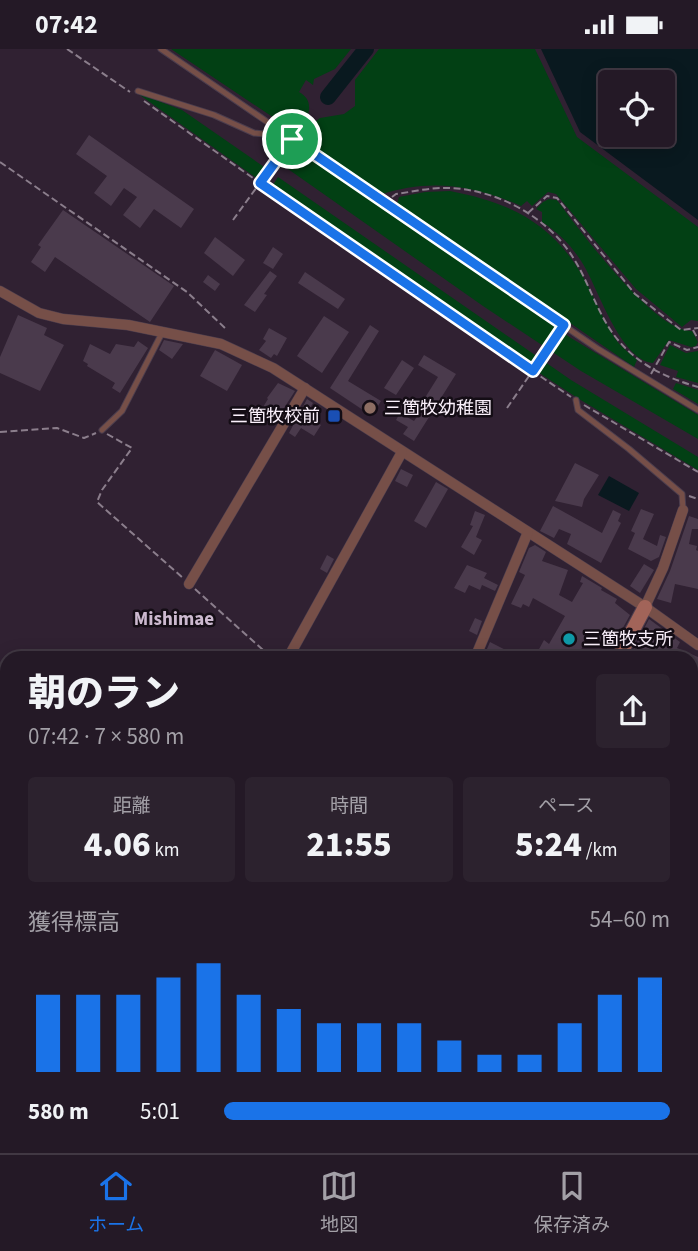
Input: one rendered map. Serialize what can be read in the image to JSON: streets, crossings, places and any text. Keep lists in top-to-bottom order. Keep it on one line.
{"districts":["Mishimae"],"places":{"other":["三箇牧幼稚園","三箇牧支所"],"transit":["三箇牧校前"]},"page":{"status":"07:42","heading":["朝のラン","07:42 · 7 × 580 m"],"stats":[["距離","4.06 km"],["時間","21:55"],["ペース","5:24 /km"]],"chart":["獲得標高","54–60 m"],"list":[{"name":"580 m","note":"5:01"}],"tabs":["ホーム","地図","保存済み"]}}
